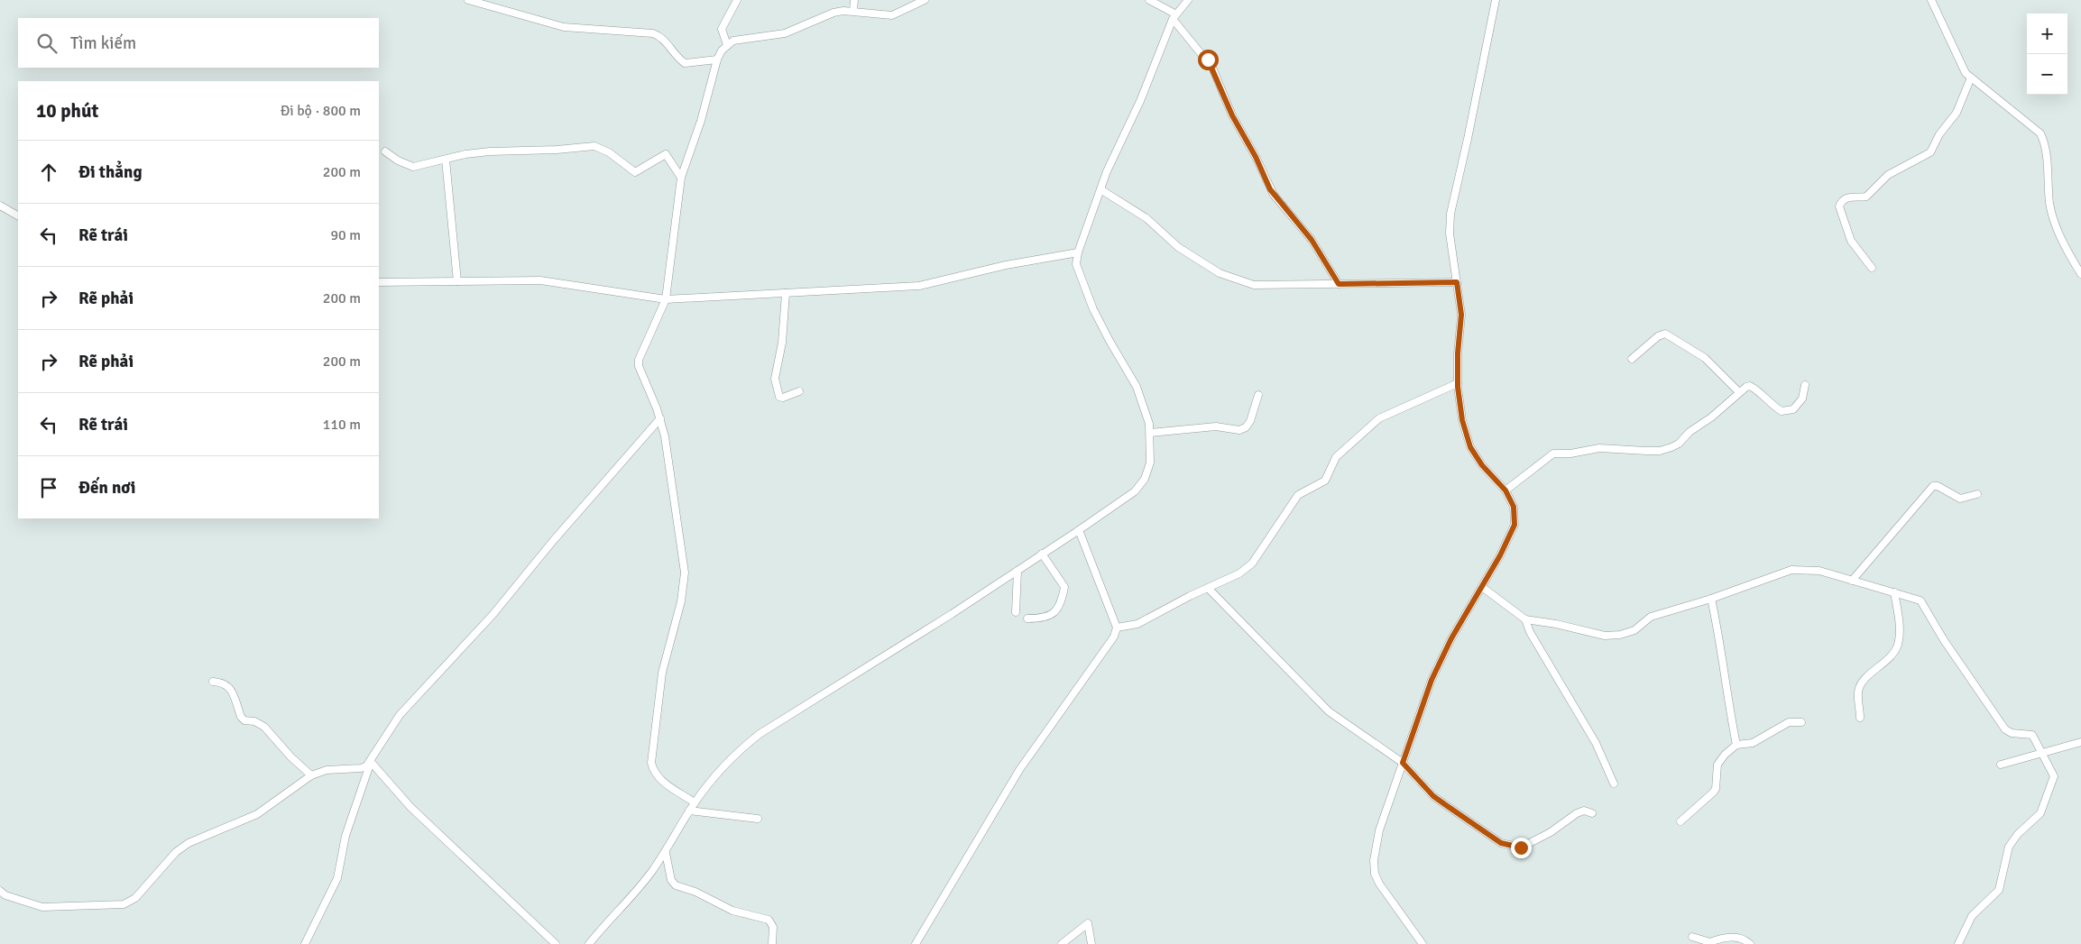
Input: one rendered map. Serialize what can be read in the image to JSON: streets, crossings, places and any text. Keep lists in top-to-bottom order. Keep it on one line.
{"page":{"map_buttons":["+","−"],"search":"Tìm kiếm","heading":["10 phút","Đi bộ · 800 m"],"list":[["Đi thẳng","200 m"],["Rẽ trái","90 m"],["Rẽ phải","200 m"],["Rẽ phải","200 m"],["Rẽ trái","110 m"],"Đến nơi"]}}
